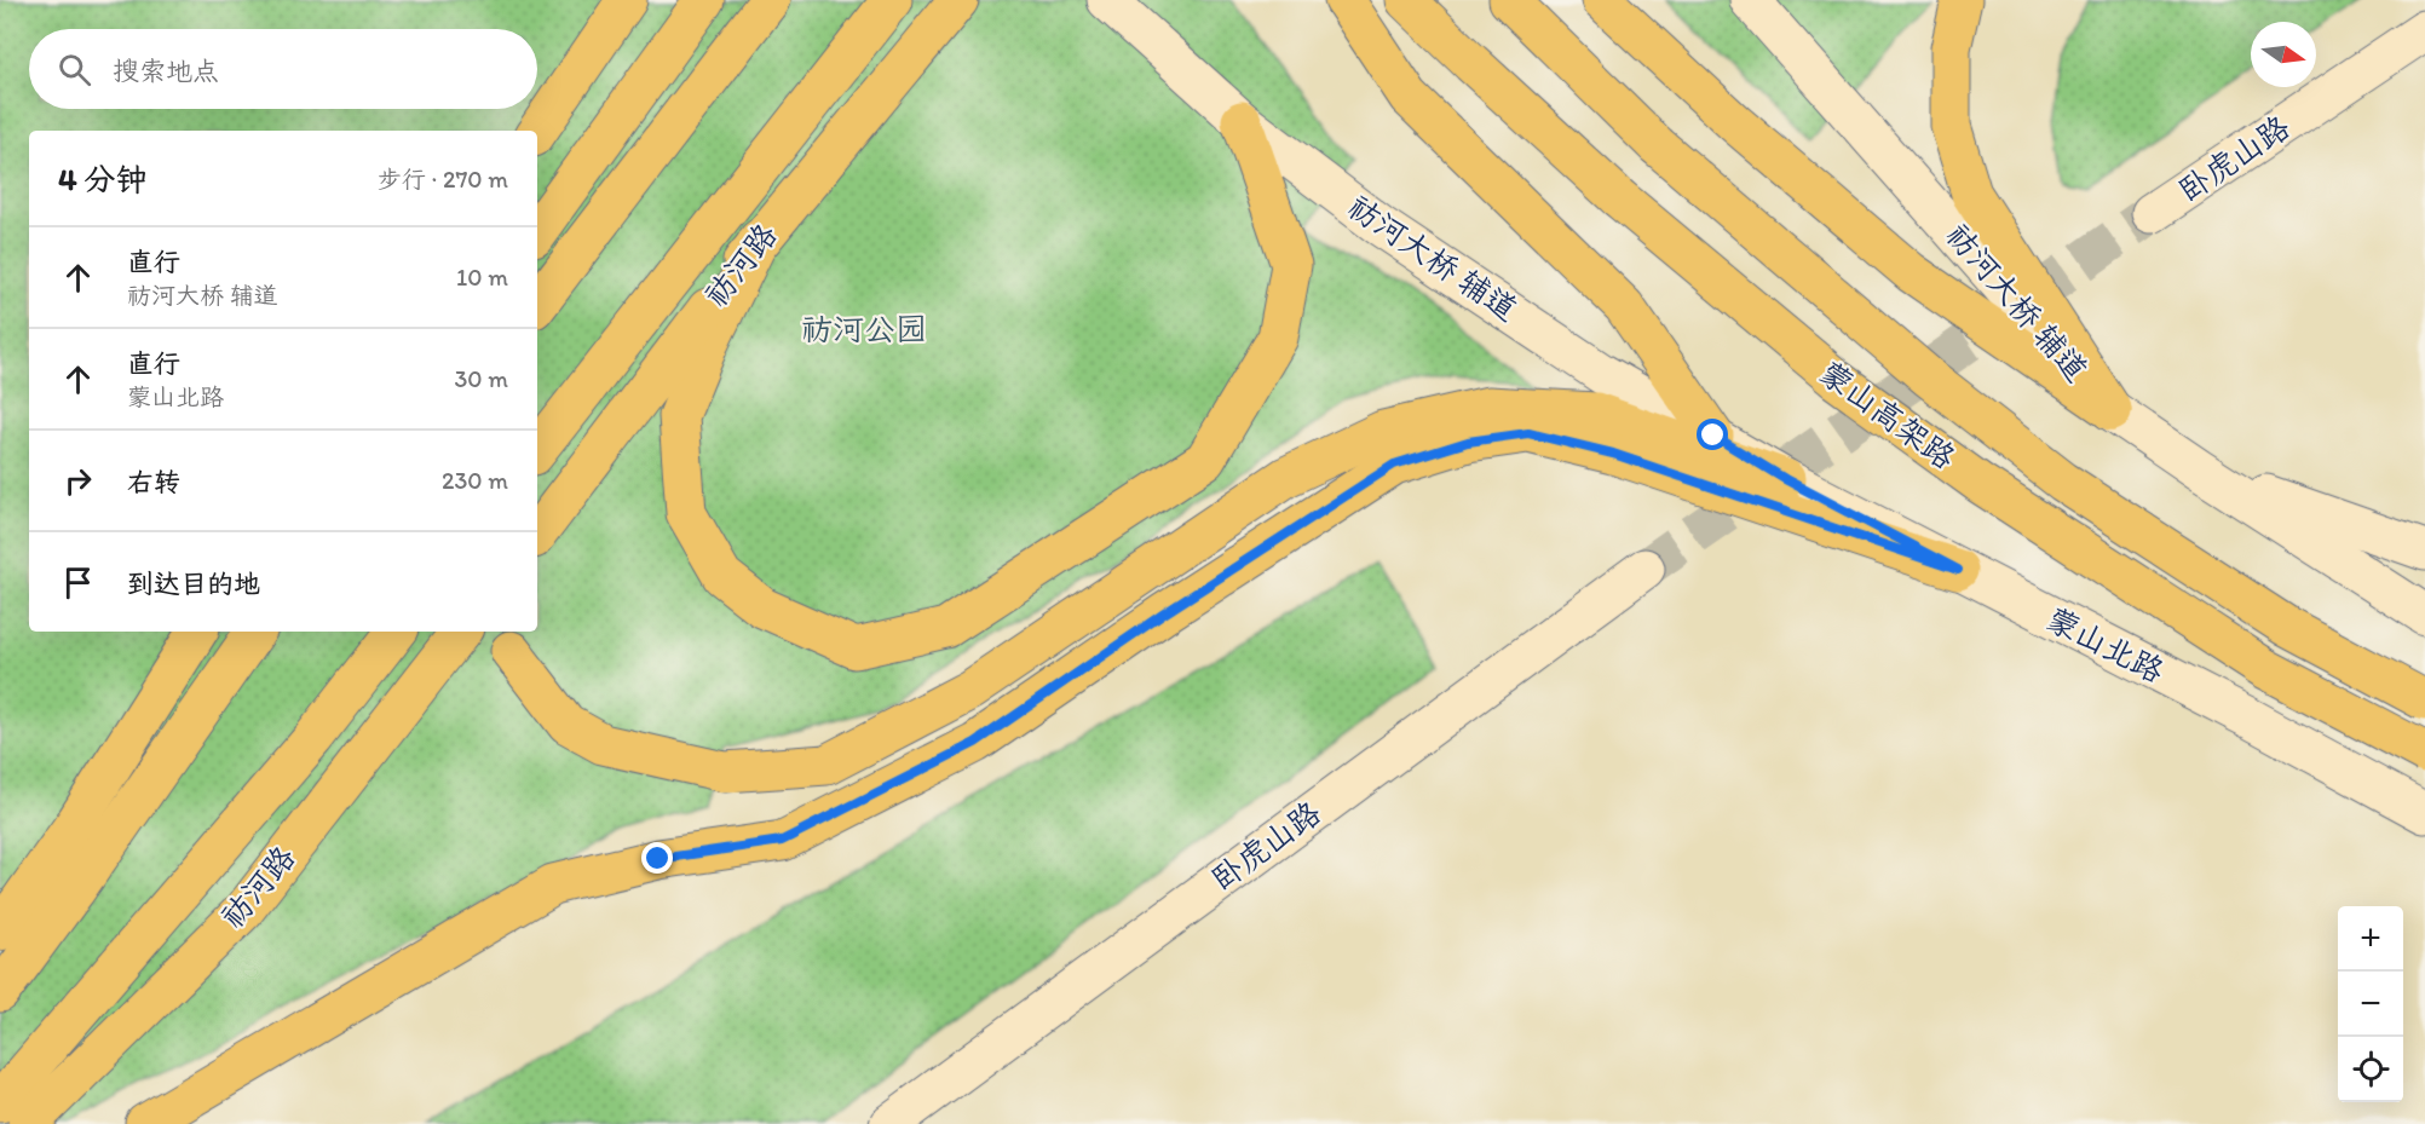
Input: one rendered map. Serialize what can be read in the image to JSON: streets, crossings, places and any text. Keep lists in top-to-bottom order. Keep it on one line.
{"streets":{"main road":["卧虎山路","祊河大桥 辅道","祊河路","蒙山高架路","蒙山北路"]},"crossings":[["祊河大桥 辅道","蒙山北路"]],"parks":["祊河公园"],"north":"right","page":{"search":"搜索地点","heading":["4 分钟","步行 · 270 m"],"list":[["直行","祊河大桥 辅道","10 m"],["直行","蒙山北路","30 m"],["右转","230 m"],"到达目的地"],"map_buttons":["+","−"]}}
